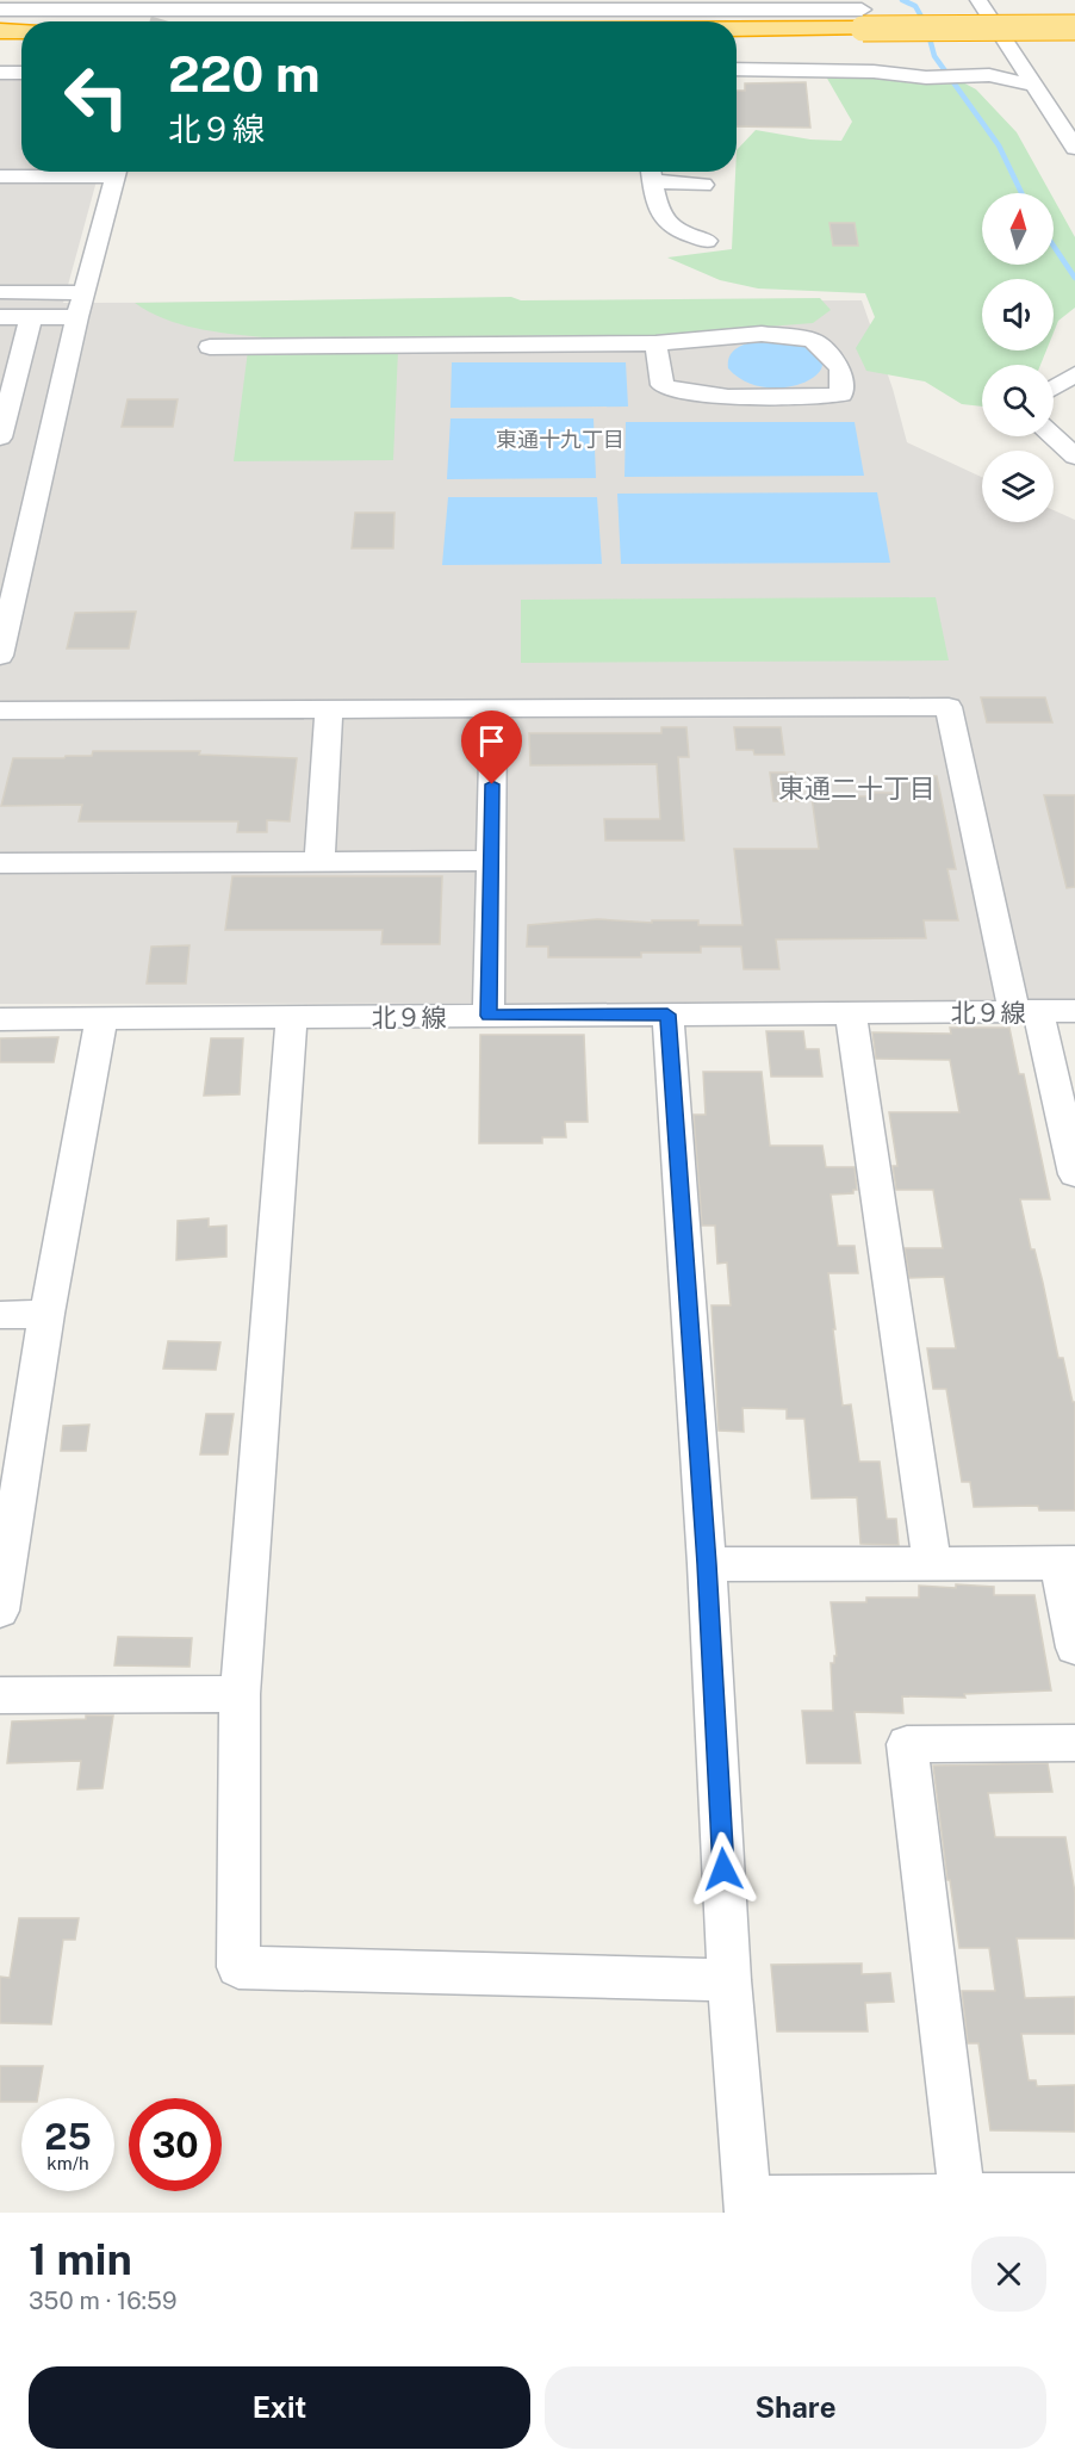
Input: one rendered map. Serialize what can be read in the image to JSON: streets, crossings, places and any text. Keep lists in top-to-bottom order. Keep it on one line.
{"streets":{"street":["北９線"]},"districts":["東通十九丁目","東通二十丁目"],"north":"top","page":{"turn":["220 m","北９線"],"speed":"25 km/h","limit":"30","heading":["1 min","350 m · 16:59"],"buttons":["Exit","Share"]}}
